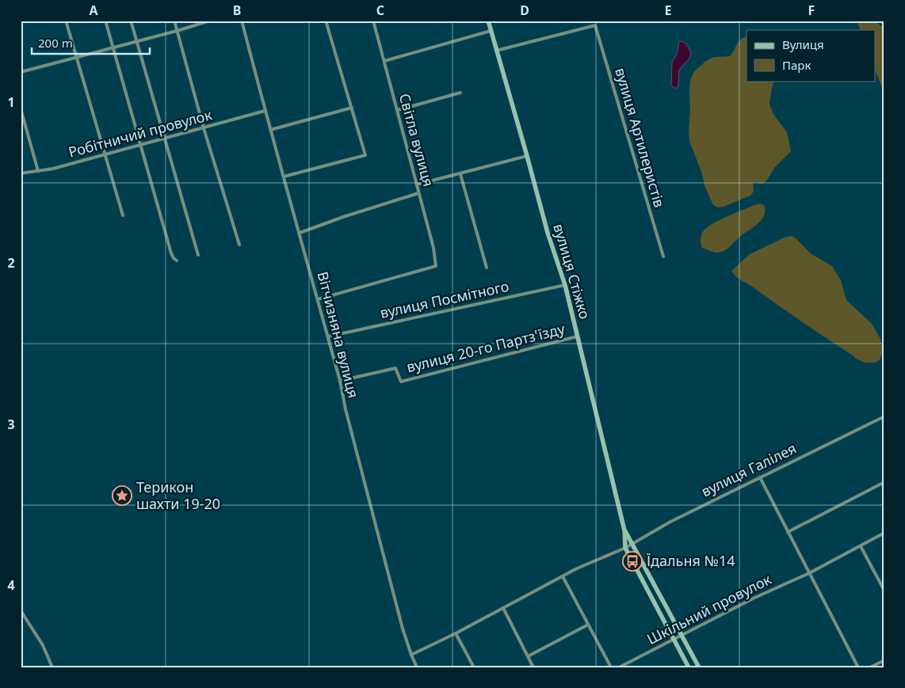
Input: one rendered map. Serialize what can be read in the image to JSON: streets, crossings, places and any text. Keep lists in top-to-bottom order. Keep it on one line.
{"streets":{"street":["Робітничий провулок","вулиця Артилеристів","Світла вулиця","вулиця Стіжко","вулиця Посмітного","Вітчизняна вулиця","вулиця 20-го Партз'їзду","вулиця Галілея","Шкільний провулок"]},"crossings":[["Робітничий провулок","Вітчизняна вулиця"],["вулиця Артилеристів","вулиця Стіжко"],["Світла вулиця","Вітчизняна вулиця"],["вулиця Стіжко","вулиця Посмітного"],["вулиця Стіжко","вулиця 20-го Партз'їзду"],["вулиця Стіжко","вулиця Галілея"],["вулиця Стіжко","Шкільний провулок"],["вулиця Посмітного","Вітчизняна вулиця"],["Вітчизняна вулиця","вулиця 20-го Партз'їзду"],["Вітчизняна вулиця","вулиця Галілея"]],"places":{"place":["Терикон шахти 19-20"],"bus stop":["Їдальня №14"]},"legend":["Вулиця","Парк"],"scale_bar":"200 m","grid":{"columns":["A","B","C","D","E","F"],"rows":["1","2","3","4"]}}
